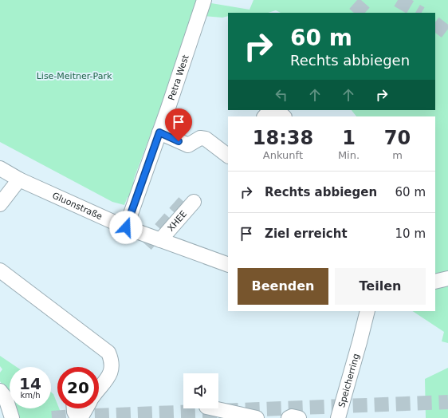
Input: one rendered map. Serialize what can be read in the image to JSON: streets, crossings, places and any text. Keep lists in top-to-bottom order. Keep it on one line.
{"streets":{"lane":["Petra West","Gluonstraße","XHEE","Speicherring"]},"crossings":[["Petra West","Gluonstraße"],["Gluonstraße","XHEE"]],"parks":["Lise-Meitner-Park"],"page":{"turn":["60 m","Rechts abbiegen"],"eta":["18:38","Ankunft","1","Min.","70","m"],"list":[{"name":"Rechts abbiegen","value":"60 m"},{"name":"Ziel erreicht","value":"10 m"}],"buttons":["Beenden","Teilen"],"speed":"14 km/h","limit":"20"}}
